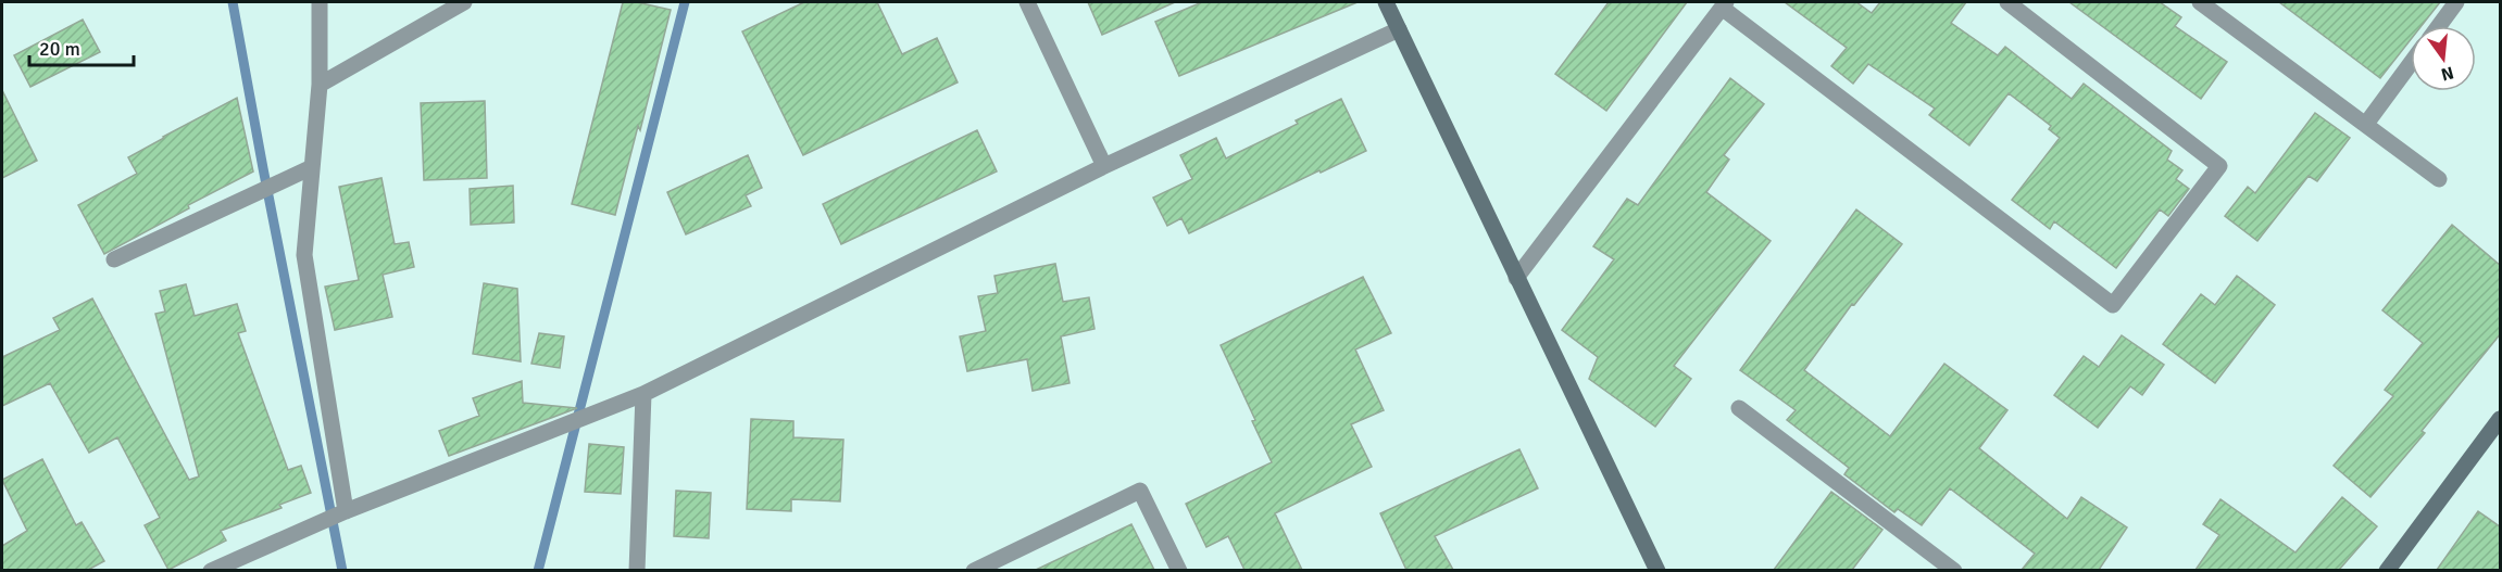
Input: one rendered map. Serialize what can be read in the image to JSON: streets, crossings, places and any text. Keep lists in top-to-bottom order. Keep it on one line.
{"scale_bar":"20 m","north":"bottom"}
